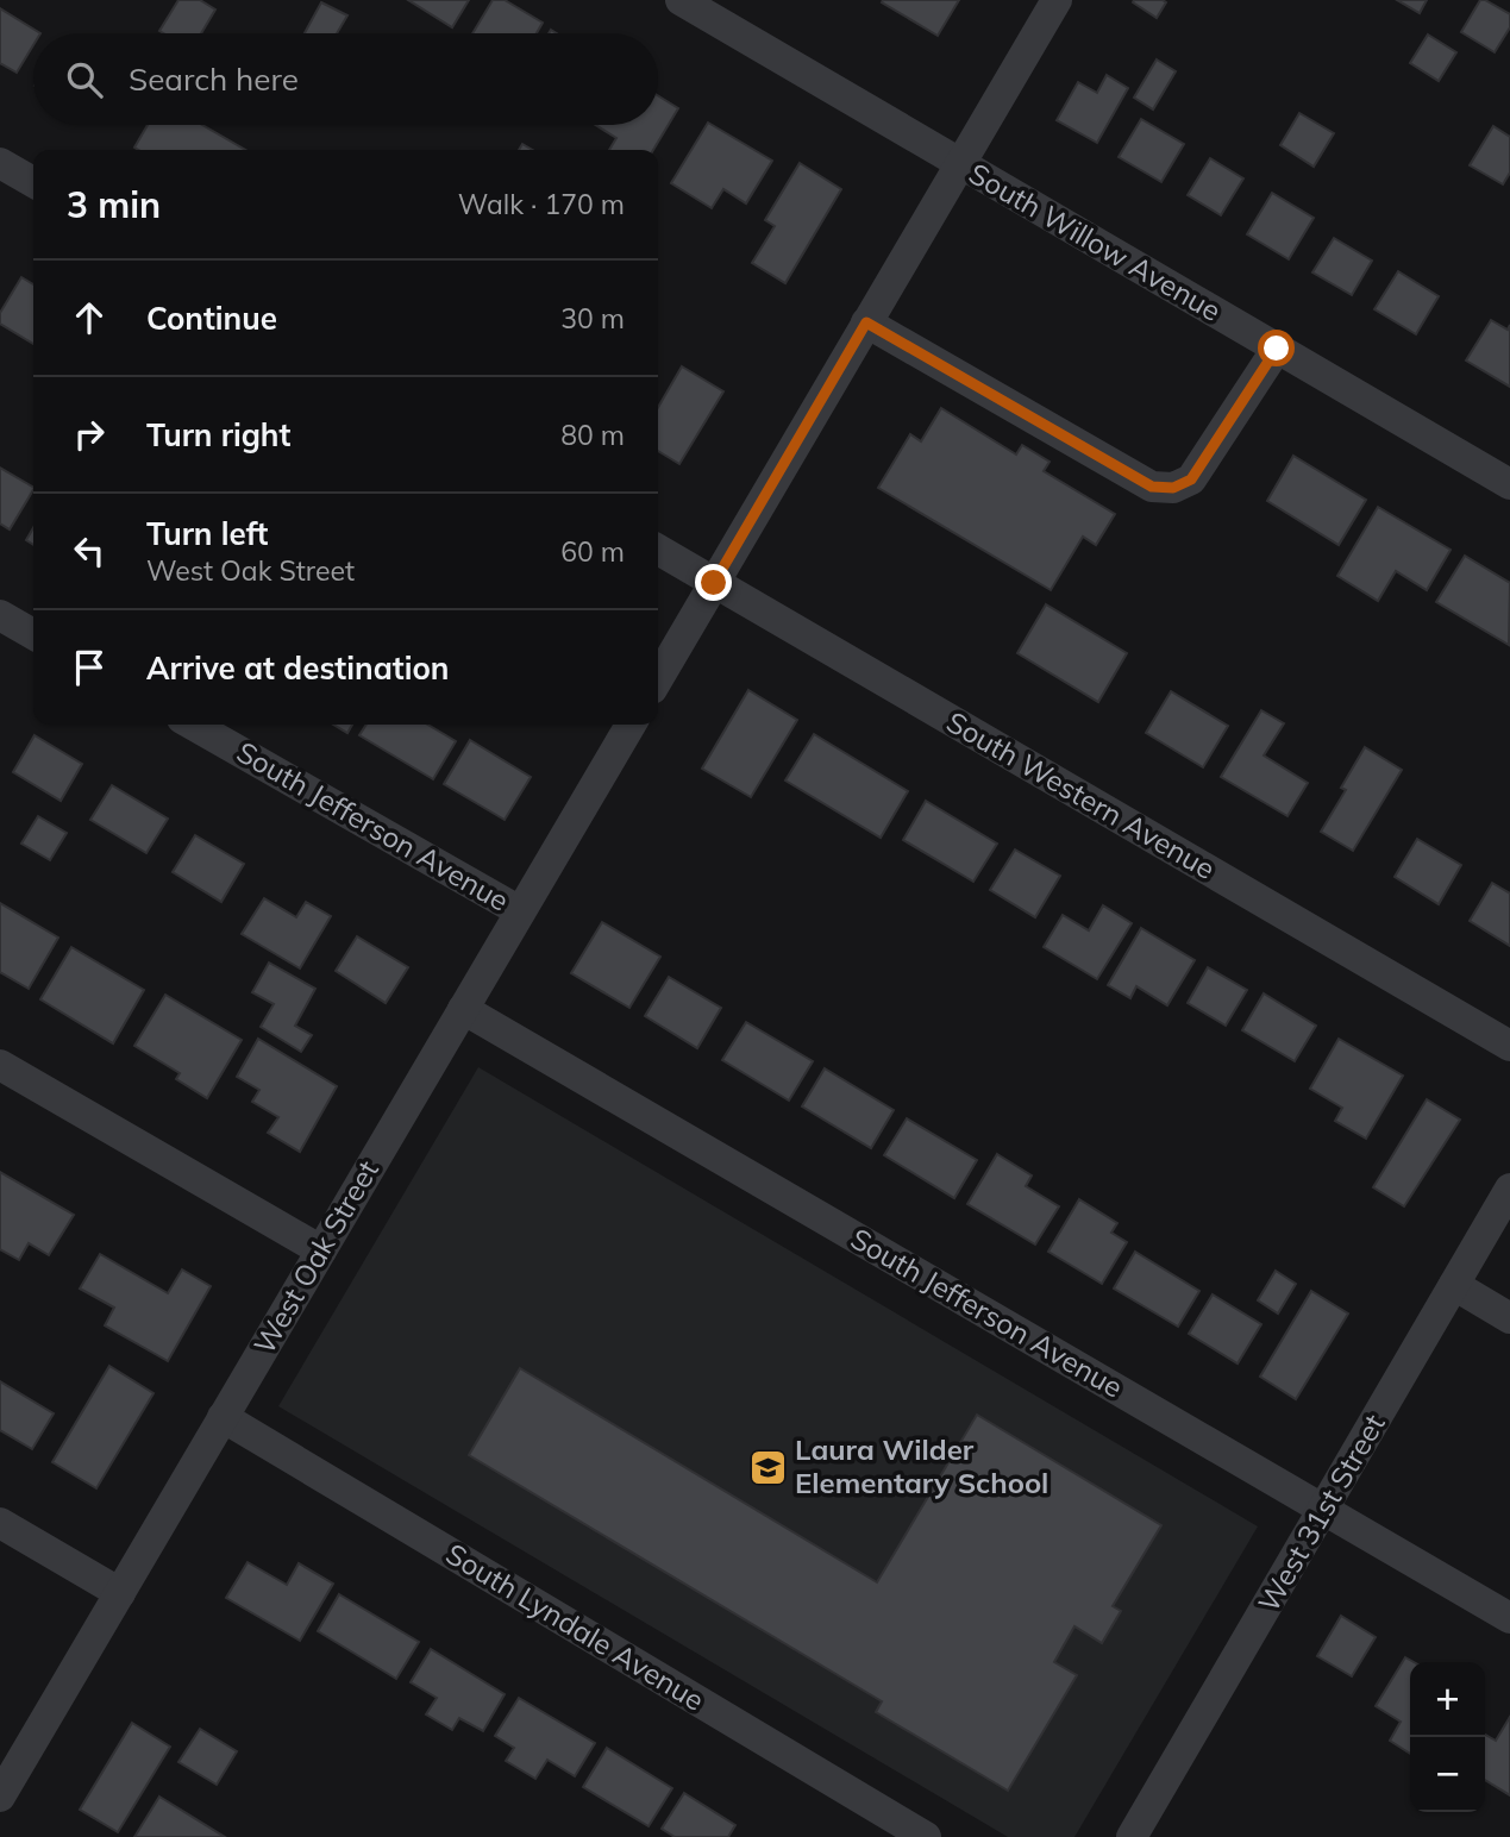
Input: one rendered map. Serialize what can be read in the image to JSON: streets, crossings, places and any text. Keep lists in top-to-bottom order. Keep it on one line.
{"streets":{"street":["South Willow Avenue","South Western Avenue","South Jefferson Avenue","West Oak Street","West 31st Street","South Lyndale Avenue"]},"crossings":[["South Jefferson Avenue","West Oak Street"],["South Jefferson Avenue","West 31st Street"],["West Oak Street","South Lyndale Avenue"]],"places":{"school or university":["Laura Wilder Elementary School"]},"page":{"search":"Search here","heading":["3 min","Walk · 170 m"],"list":[["Continue","30 m"],["Turn right","80 m"],["Turn left","West Oak Street","60 m"],"Arrive at destination"],"map_buttons":["+","−"]}}
